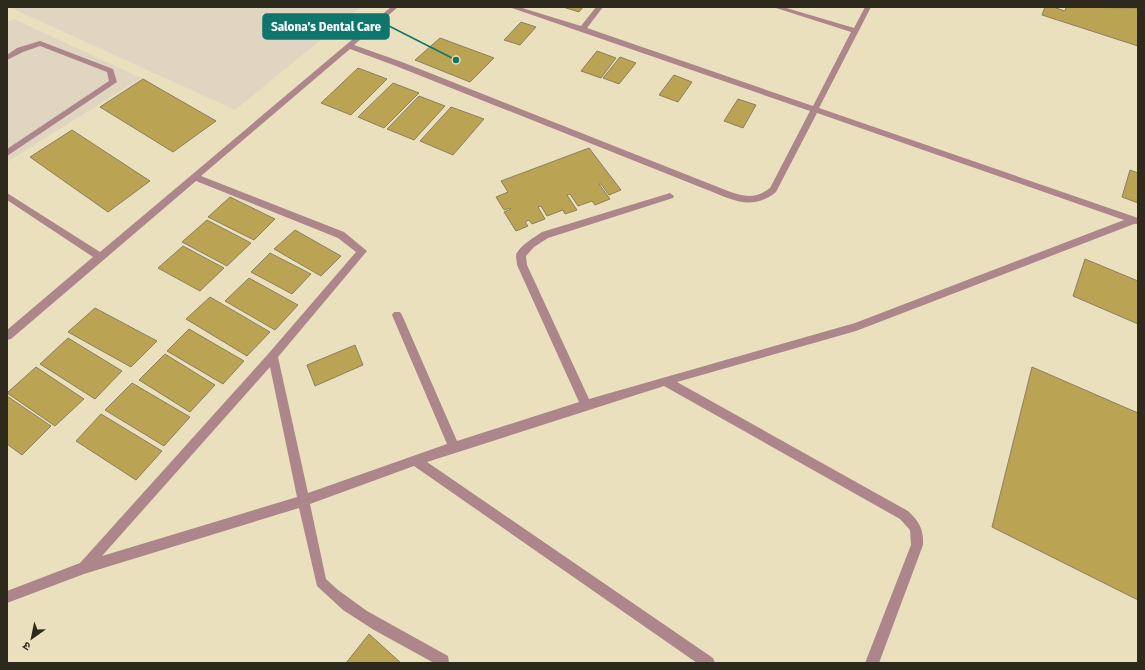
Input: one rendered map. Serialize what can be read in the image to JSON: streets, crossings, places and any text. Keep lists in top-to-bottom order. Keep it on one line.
{"places":["Salona's Dental Care"],"north":"bottom left"}
